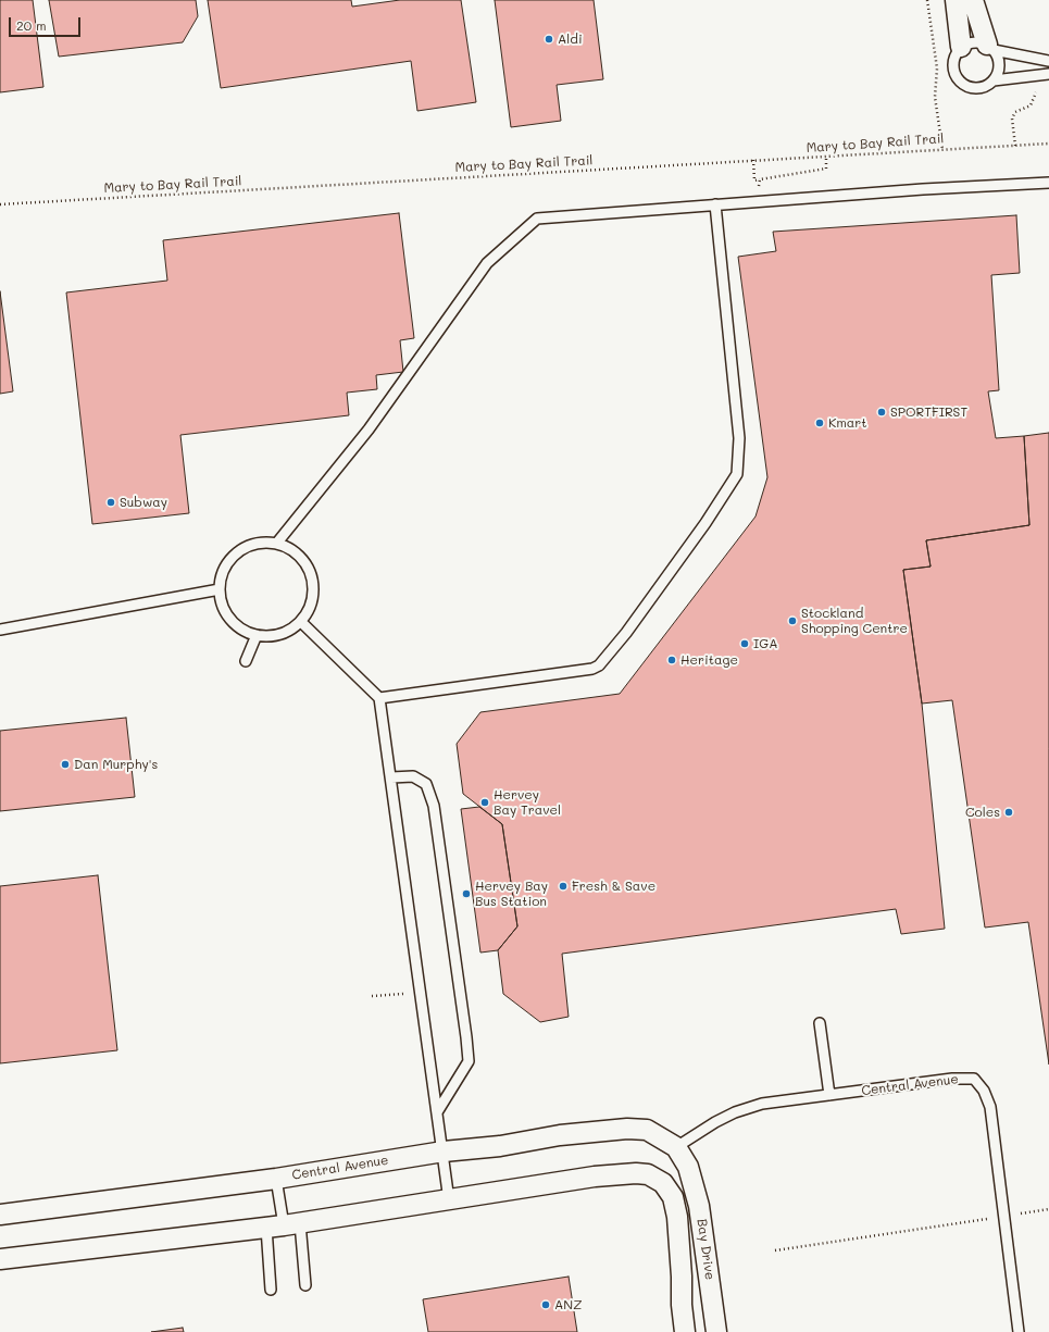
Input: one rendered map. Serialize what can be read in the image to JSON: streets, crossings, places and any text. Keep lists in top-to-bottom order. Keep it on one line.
{"streets":{"street":["Central Avenue","Bay Drive"],"path":["Mary to Bay Rail Trail"]},"crossings":[["Central Avenue","Bay Drive"]],"places":["Aldi","SPORTFIRST","Kmart","Subway","Stockland Shopping Centre","IGA","Heritage","Dan Murphy's","Hervey Bay Travel","Coles","Fresh & Save","Hervey Bay Bus Station","ANZ"],"scale_bar":"20 m"}
